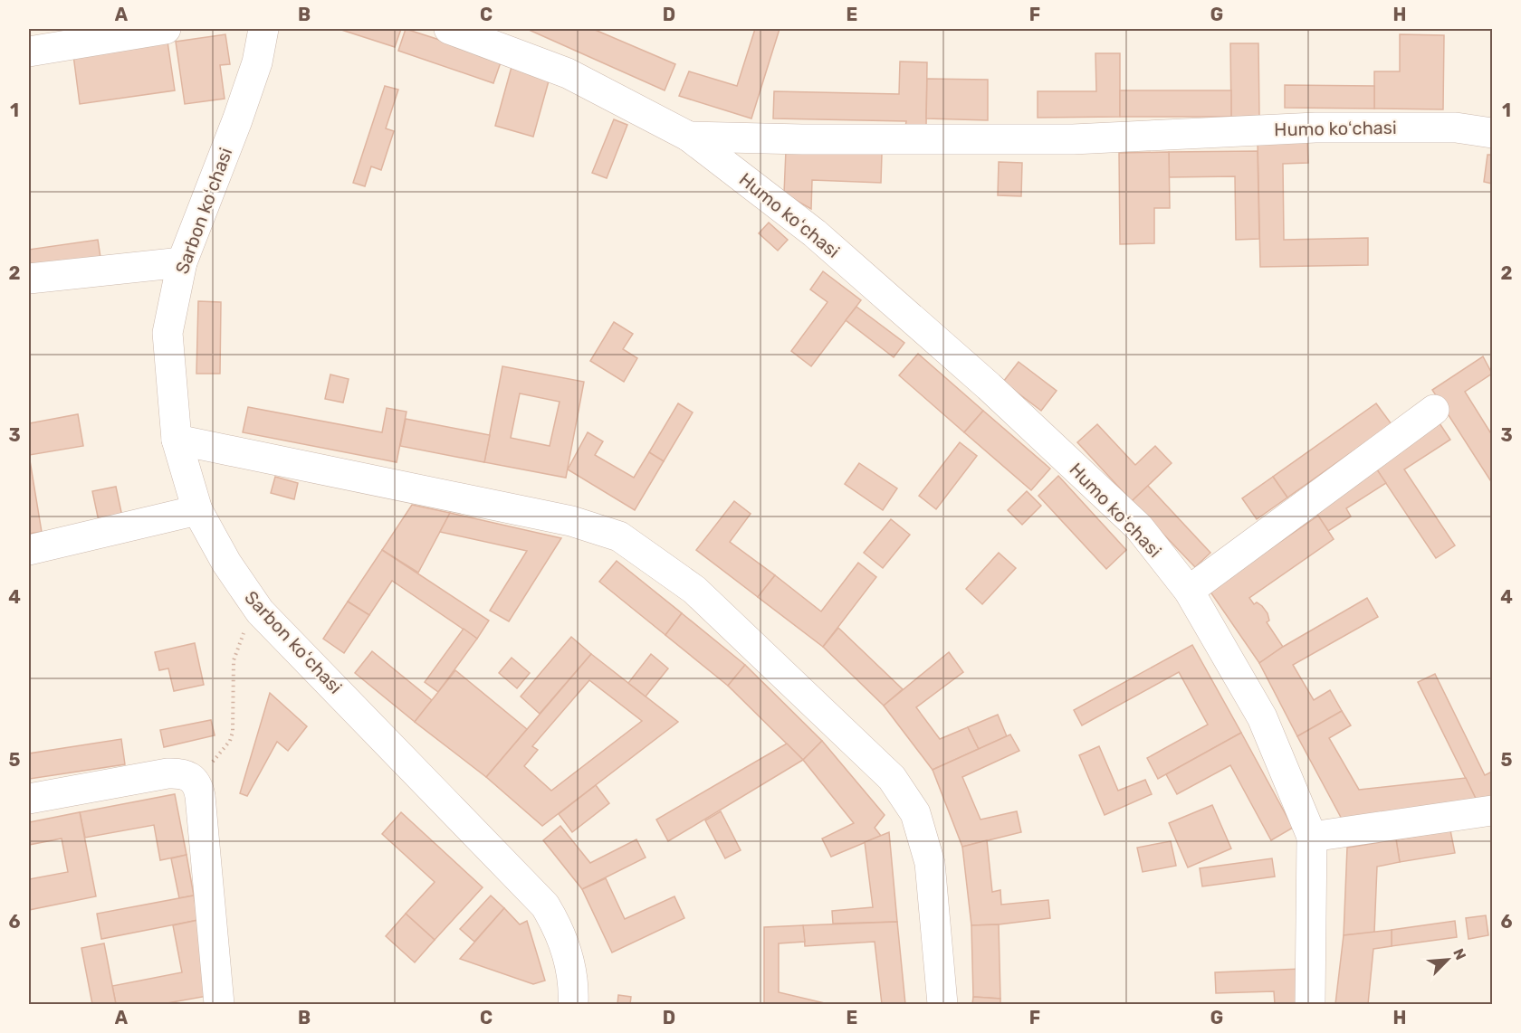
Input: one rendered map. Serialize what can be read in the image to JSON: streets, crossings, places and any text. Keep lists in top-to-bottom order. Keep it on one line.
{"streets":{"street":["Humo koʻchasi","Sarbon koʻchasi"]},"north":"top right","grid":{"columns":["A","B","C","D","E","F","G","H"],"rows":["1","2","3","4","5","6"]}}
